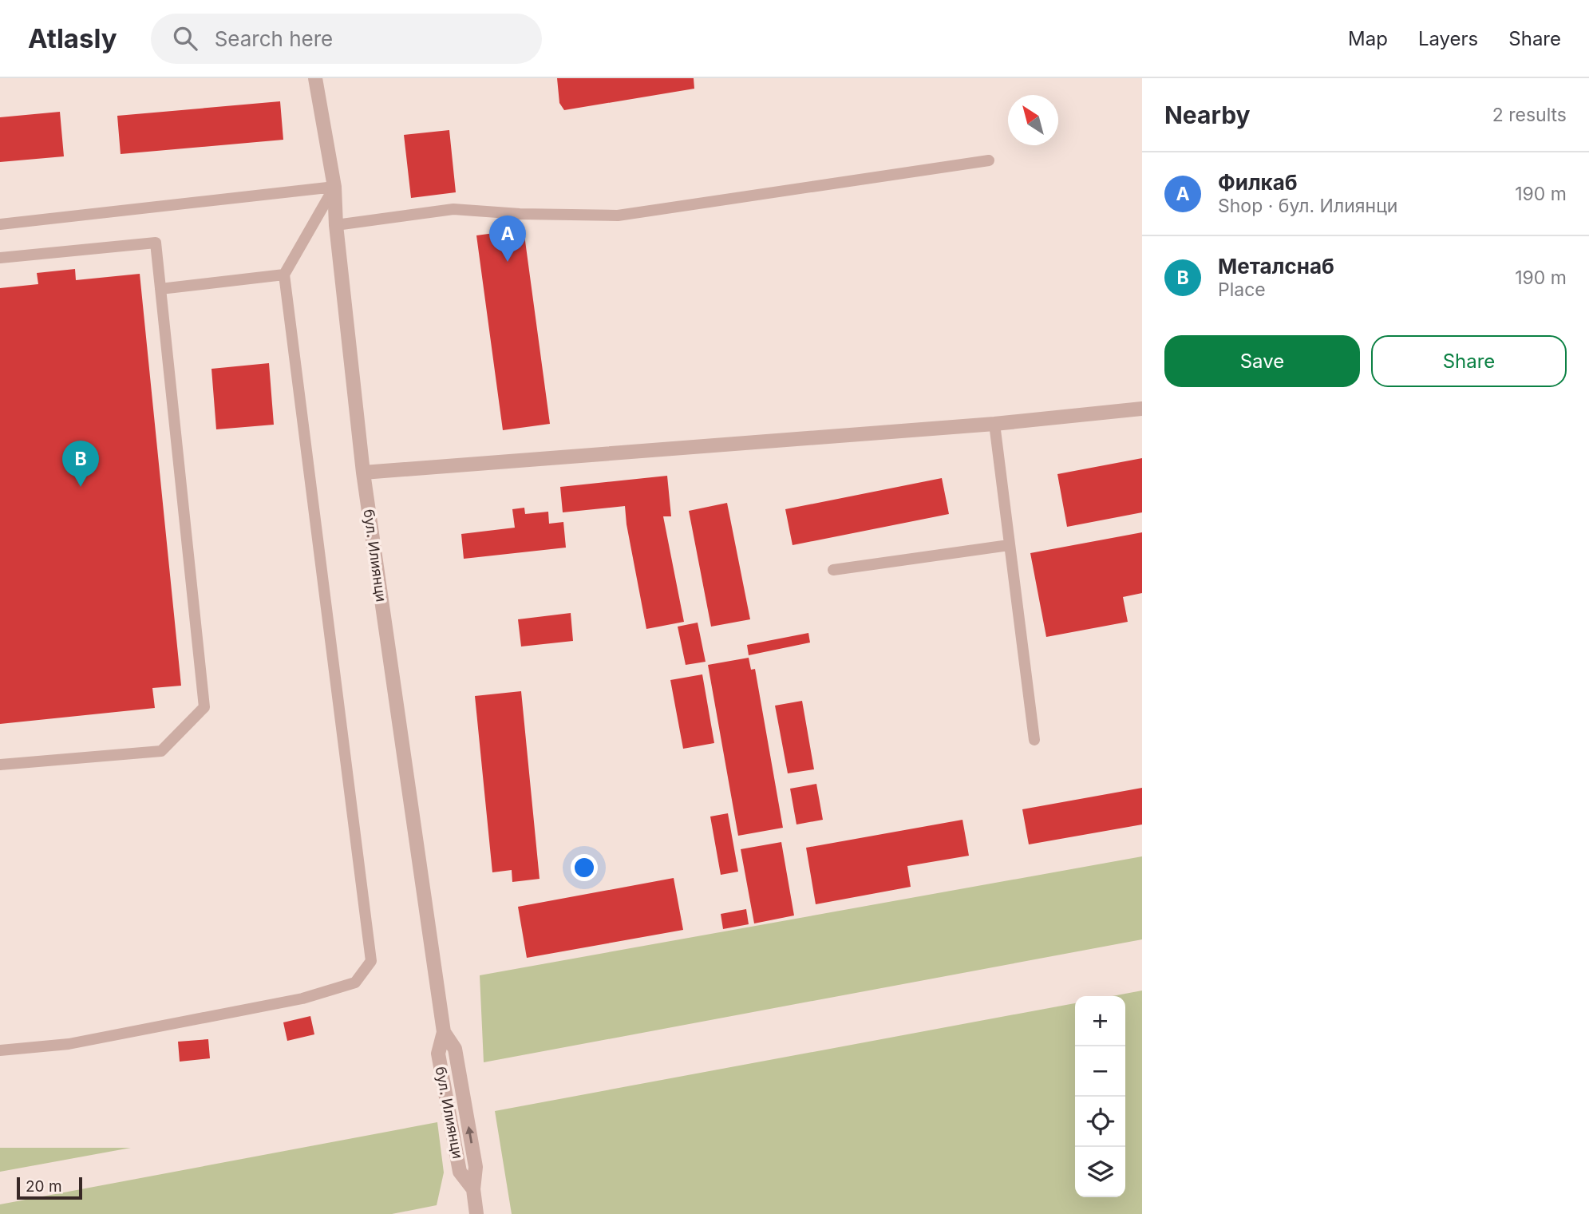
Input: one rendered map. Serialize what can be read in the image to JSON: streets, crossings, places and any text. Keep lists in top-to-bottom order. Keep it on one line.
{"streets":{"street":["бул. Илиянци"]},"scale_bar":"20 m","north":"top left","page":{"header":"Atlasly","search":"Search here","nav":["Map","Layers","Share"],"heading":["Nearby","2 results"],"list":[{"mark":"A","name":"Филкаб","note":"Shop · бул. Илиянци","value":"190 m"},{"mark":"B","name":"Металснаб","note":"Place","value":"190 m"}],"pins":["A","B"],"buttons":["Save","Share"],"map_buttons":["+","−"],"scale":"20 m"}}
